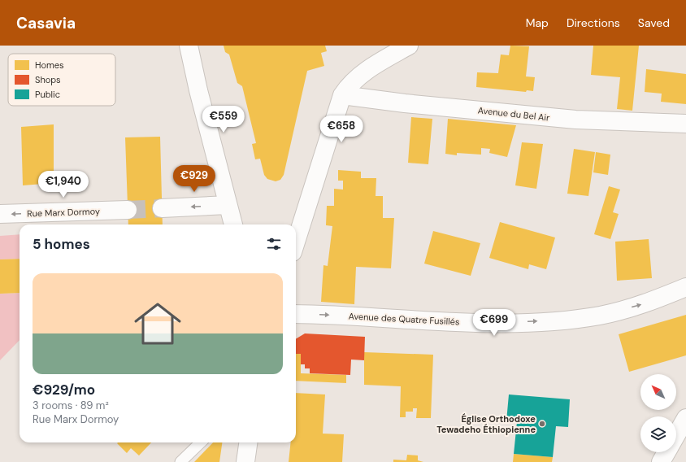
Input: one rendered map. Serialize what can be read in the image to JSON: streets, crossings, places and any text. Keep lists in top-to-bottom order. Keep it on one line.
{"streets":{"street":["Avenue du Bel Air","Rue Marx Dormoy","Avenue des Quatre Fusillés"]},"one_way":["Rue Marx Dormoy","Avenue des Quatre Fusillés"],"places":["Église Orthodoxe Tewadeho Éthiopienne"],"legend":["Homes","Shops","Public"],"north":"top left","page":{"header":"Casavia","nav":["Map","Directions","Saved"],"price":["€559","€658","€929","€1,940","€699"],"heading":"5 homes","list":[{"name":"€929/mo","note":"3 rooms · 89 m² · Rue Marx Dormoy"}]}}
